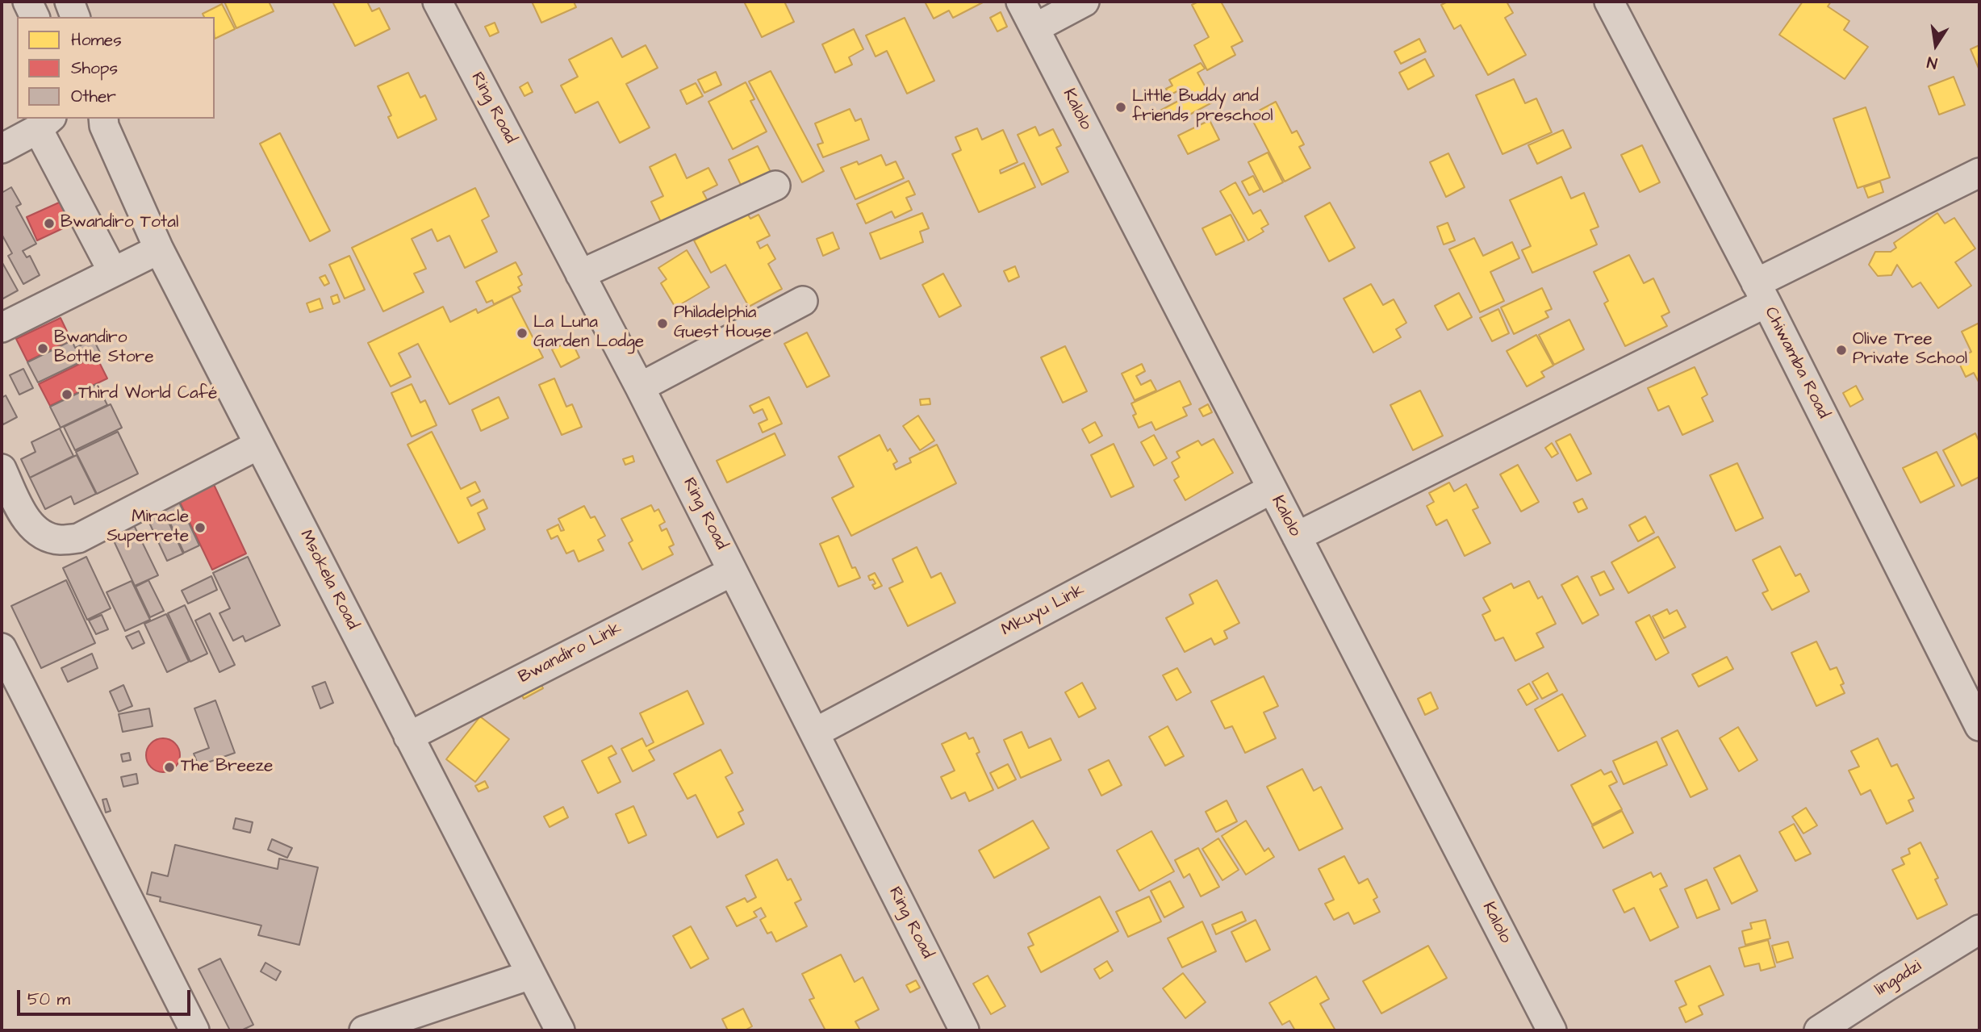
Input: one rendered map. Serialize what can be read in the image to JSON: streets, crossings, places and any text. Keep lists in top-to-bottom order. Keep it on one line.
{"streets":{"street":["Ring Road","Kalolo","Chiwamba Road","Msokela Road","Mkuyu Link","Bwandiro Link","lingadzi"]},"crossings":[["Ring Road","Mkuyu Link"],["Ring Road","Bwandiro Link"],["Kalolo","Mkuyu Link"],["Msokela Road","Bwandiro Link"]],"places":["Little Buddy and friends preschool","Bwandiro Total","Philadelphia Guest House","La Luna Garden Lodge","Bwandiro Bottle Store","Olive Tree Private School","Third World Café","Miracle Superrete","The Breeze"],"legend":["Homes","Shops","Other"],"scale_bar":"50 m","north":"bottom"}
